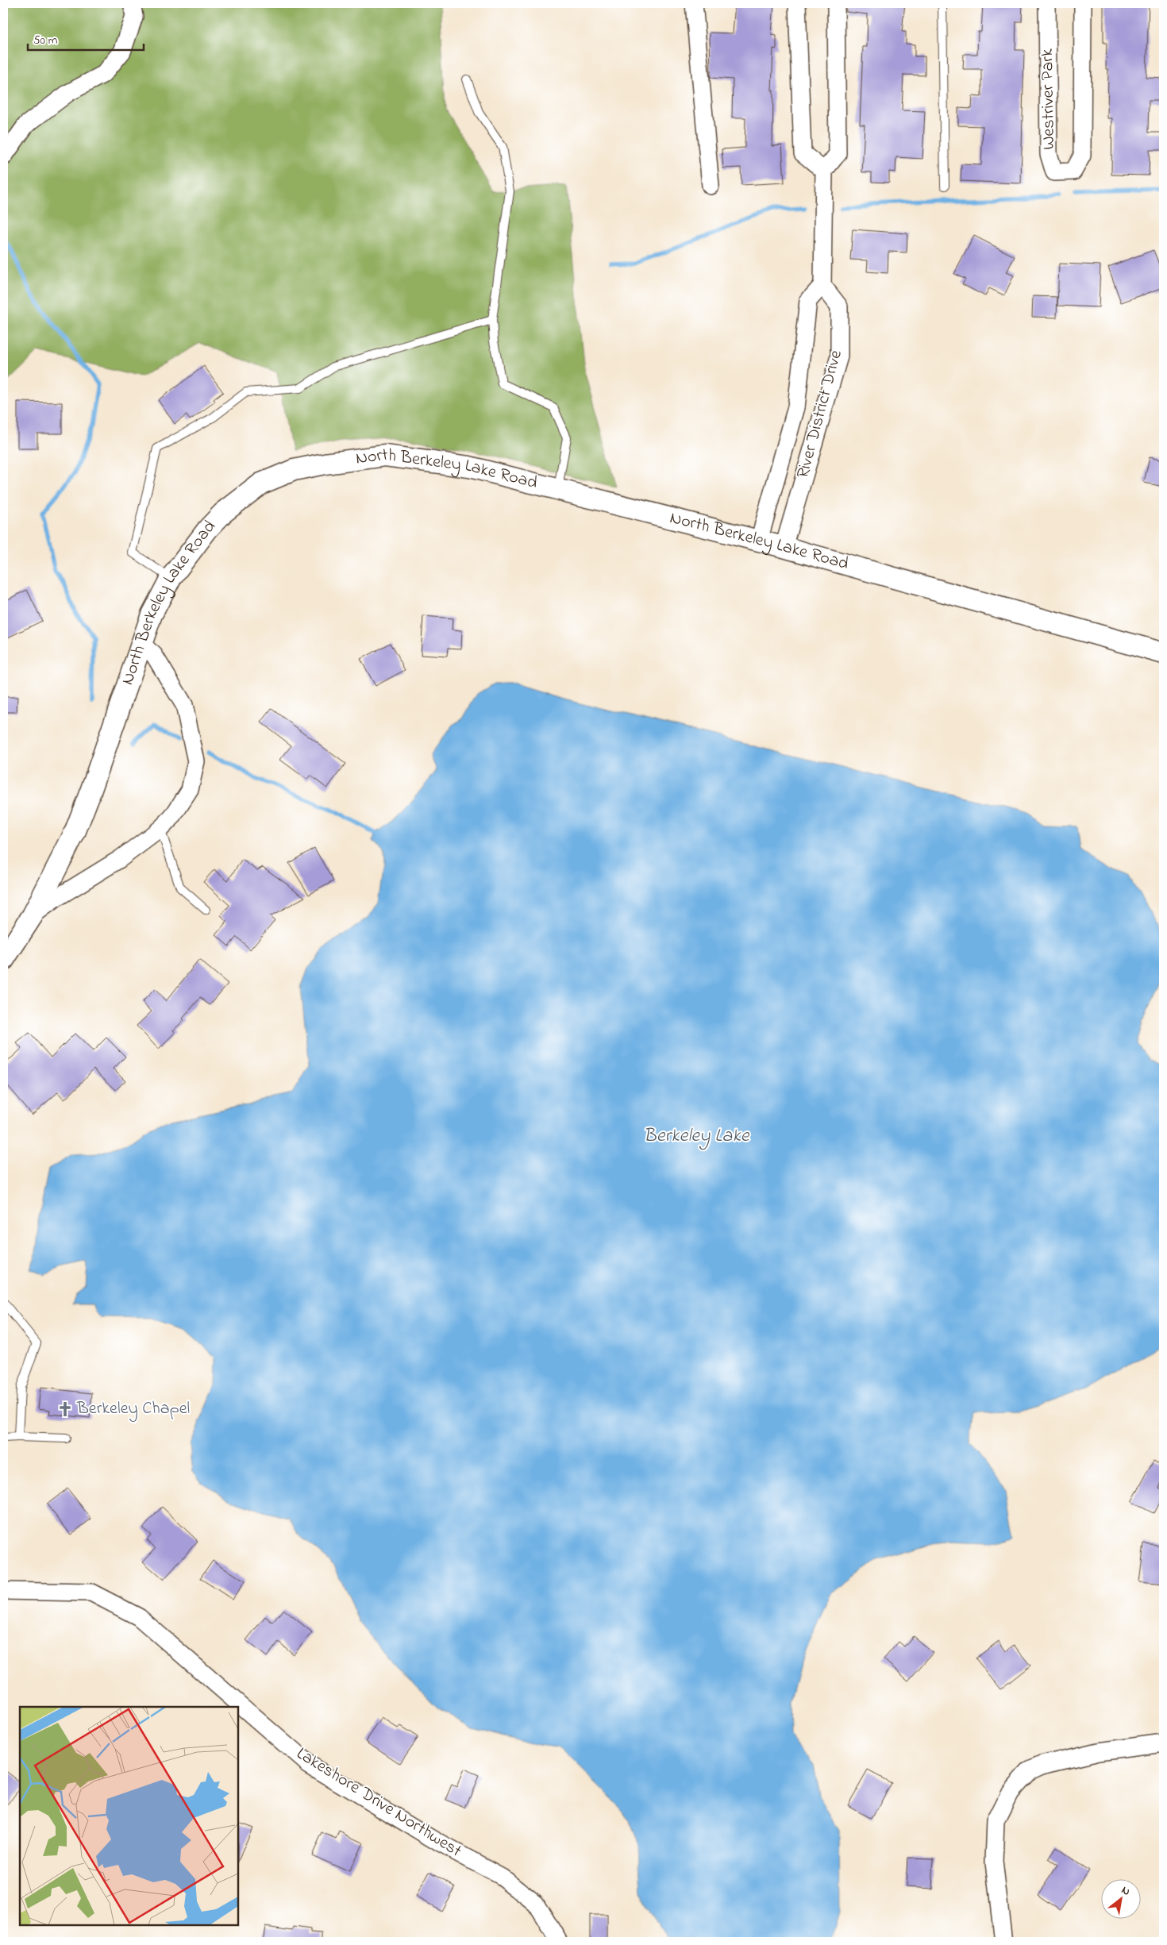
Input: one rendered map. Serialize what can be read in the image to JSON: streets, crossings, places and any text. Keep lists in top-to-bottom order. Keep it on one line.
{"streets":{"street":["Westriver Park","River District Drive","North Berkeley Lake Road","Lakeshore Drive Northwest"]},"crossings":[["River District Drive","North Berkeley Lake Road"]],"water":["Berkeley Lake"],"places":{"church":["Berkeley Chapel"]},"scale_bar":"50 m","north":"top right"}
